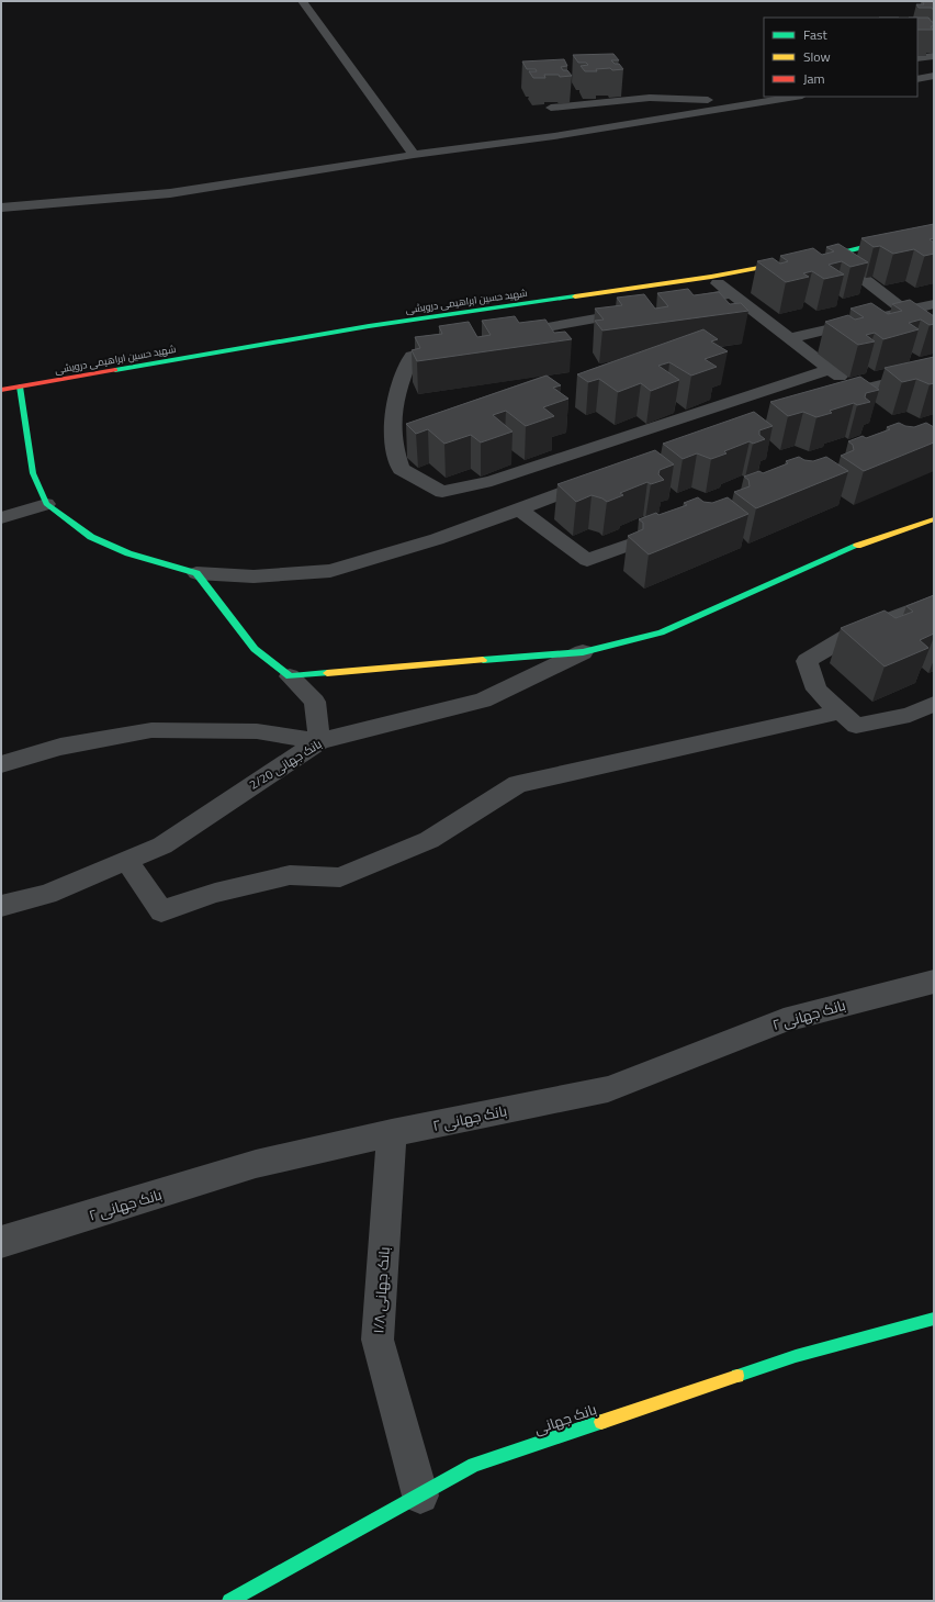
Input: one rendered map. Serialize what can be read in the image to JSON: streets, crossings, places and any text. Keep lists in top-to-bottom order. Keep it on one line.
{"streets":{"street":["شهید حسین ابراهیمی درویشی","بانک جهانی 2/20","بانک جهانی ۲","بانک جهانی ۱/۸","بانک جهانی"]},"crossings":[["بانک جهانی ۲","بانک جهانی ۱/۸"],["بانک جهانی ۱/۸","بانک جهانی"]],"legend":["Fast","Slow","Jam"]}
